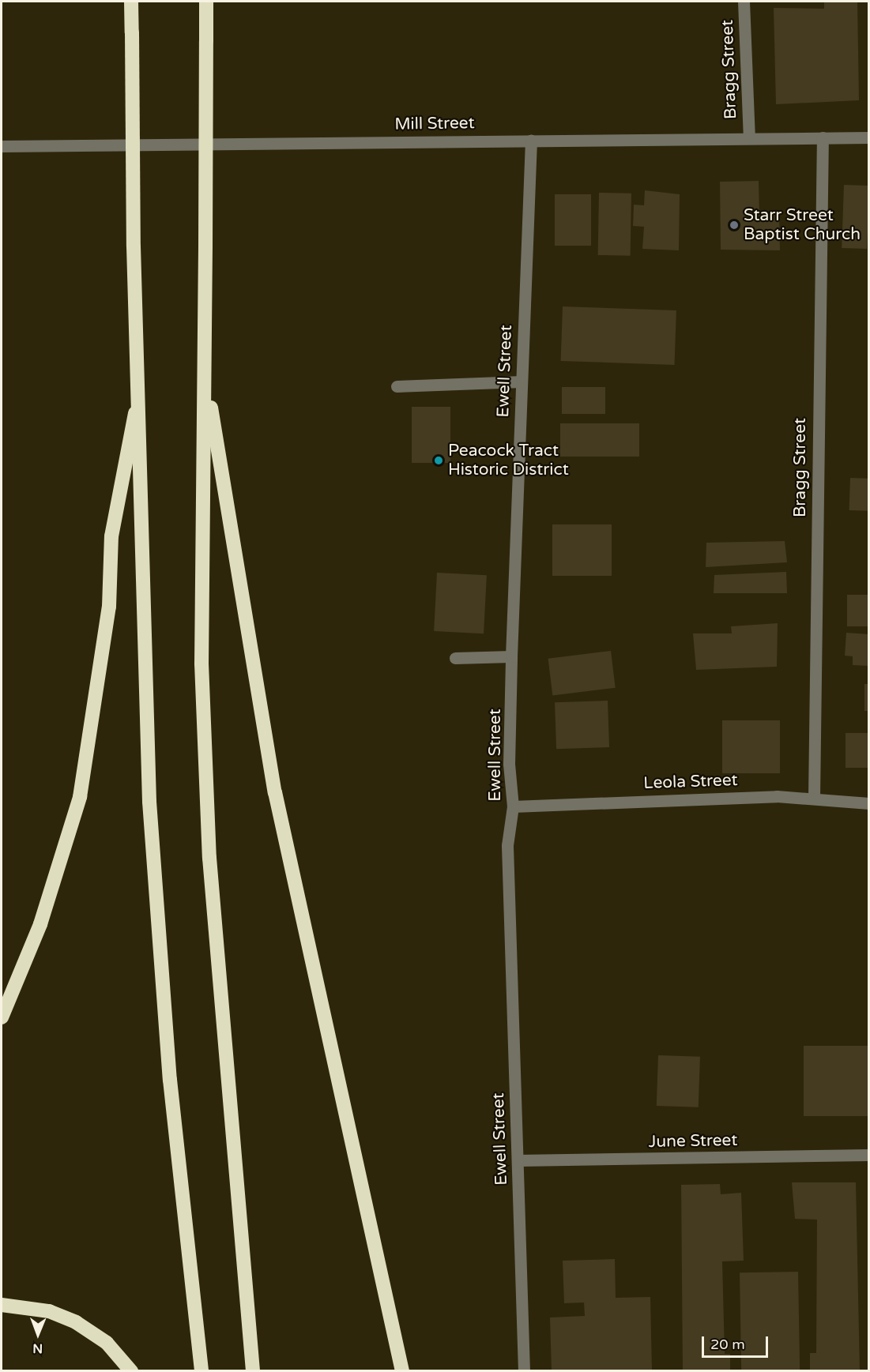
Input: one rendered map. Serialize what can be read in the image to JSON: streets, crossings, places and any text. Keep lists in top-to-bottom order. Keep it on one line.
{"streets":{"street":["Bragg Street","Mill Street","Ewell Street","Leola Street","June Street"]},"crossings":[["Bragg Street","Mill Street"],["Bragg Street","Leola Street"],["Mill Street","Ewell Street"],["Ewell Street","Leola Street"],["Ewell Street","June Street"]],"places":["Starr Street Baptist Church","Peacock Tract Historic District"],"scale_bar":"20 m","north":"bottom"}
